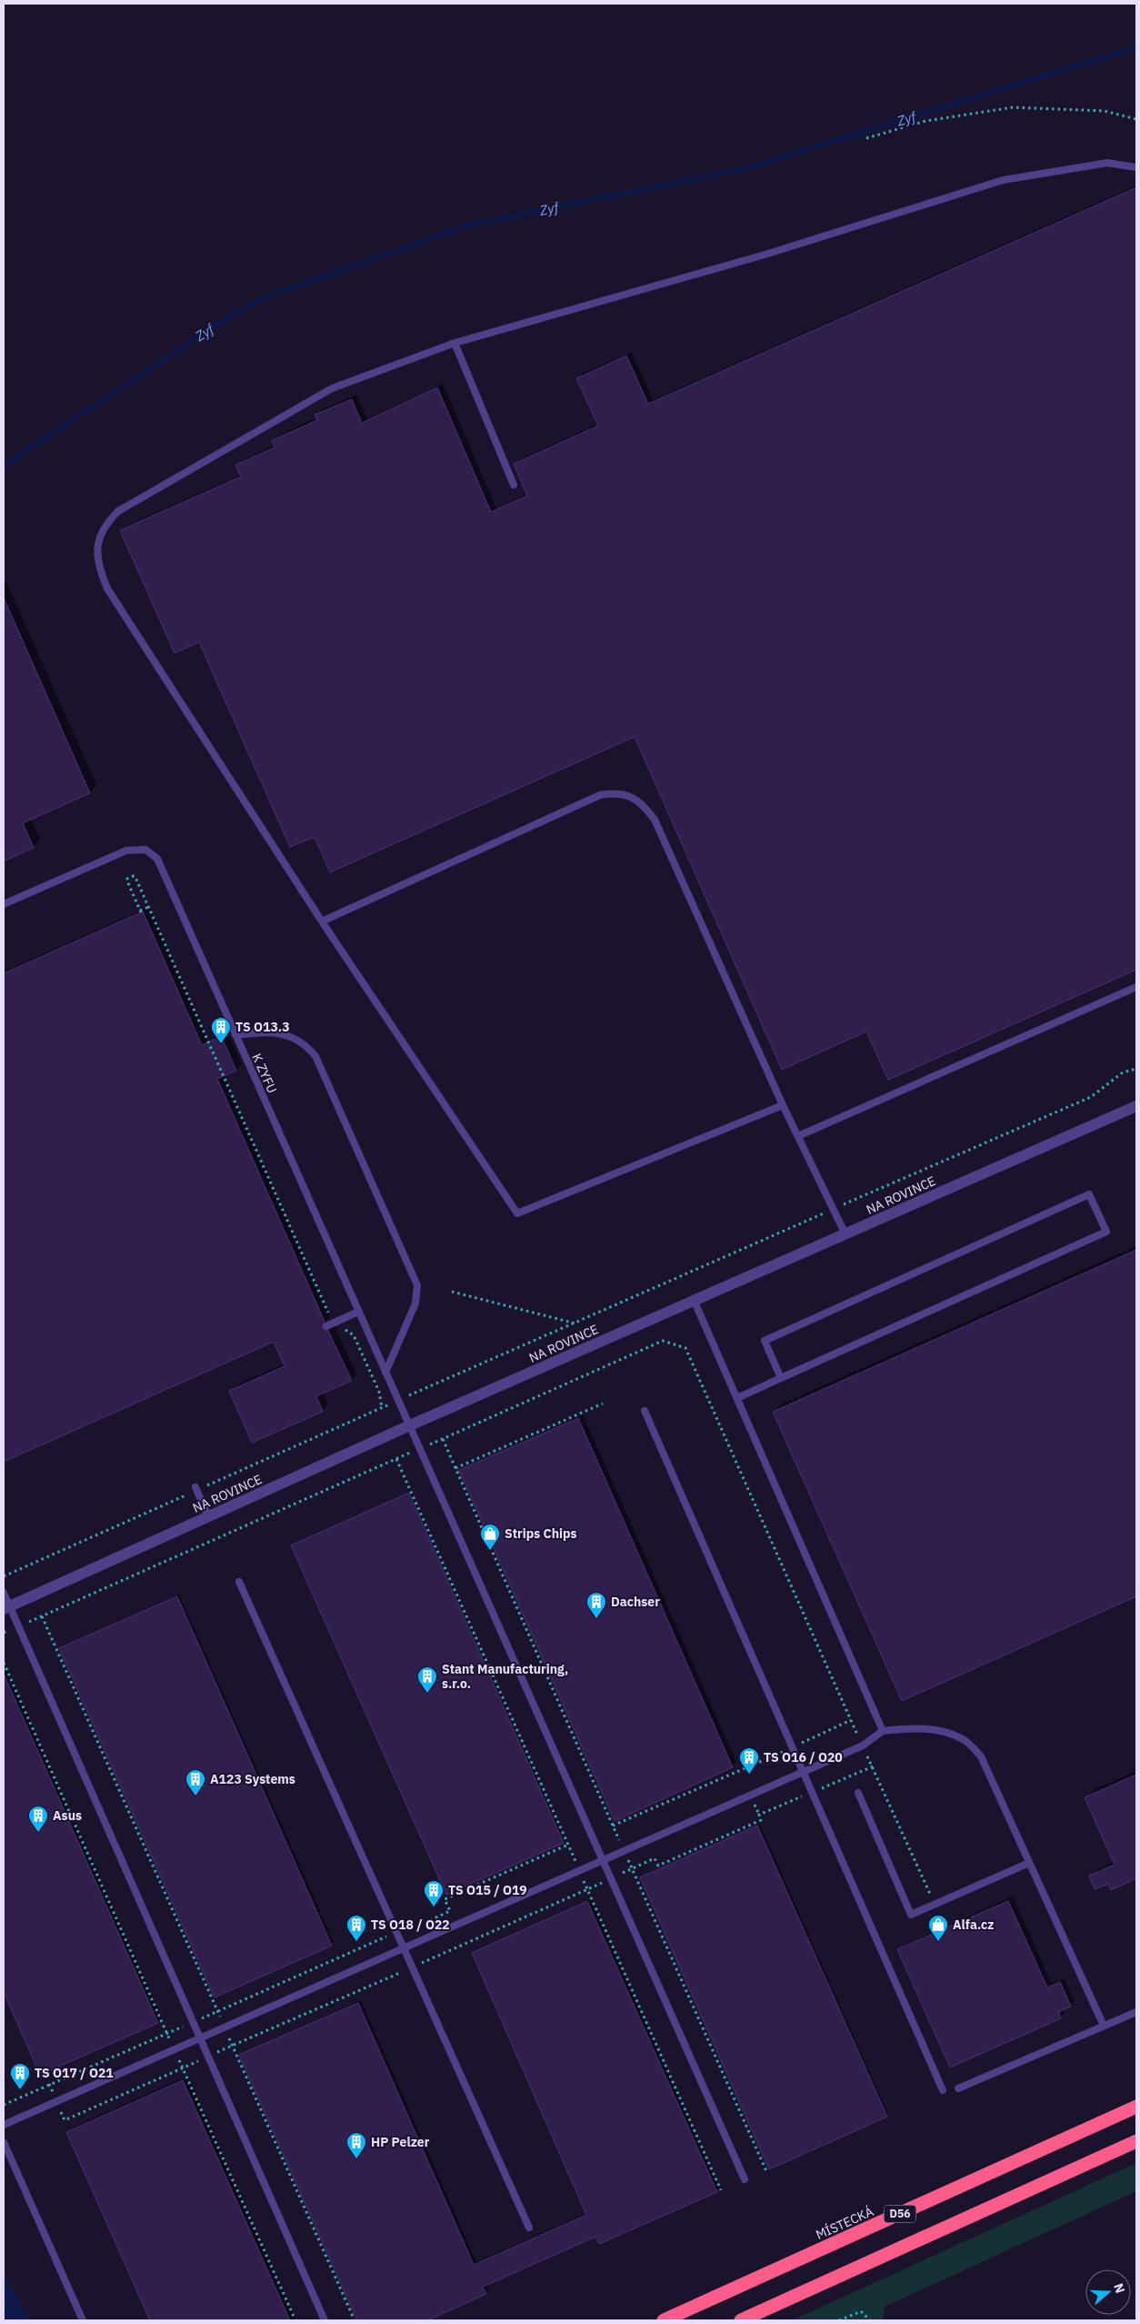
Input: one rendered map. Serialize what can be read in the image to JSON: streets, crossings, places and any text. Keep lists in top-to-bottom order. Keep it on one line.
{"streets":{"highway":["D56","MÍSTECKÁ"],"street":["NA ROVINCE"],"lane":["K ZYFU"]},"crossings":[["K ZYFU","NA ROVINCE"]],"water":["Zyf"],"places":{"building":["TS O13.3","Dachser","Stant Manufacturing, s.r.o.","TS O16 / O20","A123 Systems","Asus","TS O15 / O19","TS O18 / O22","TS O17 / O21","HP Pelzer"],"shop":["Strips Chips","Alfa.cz"]},"north":"right"}
